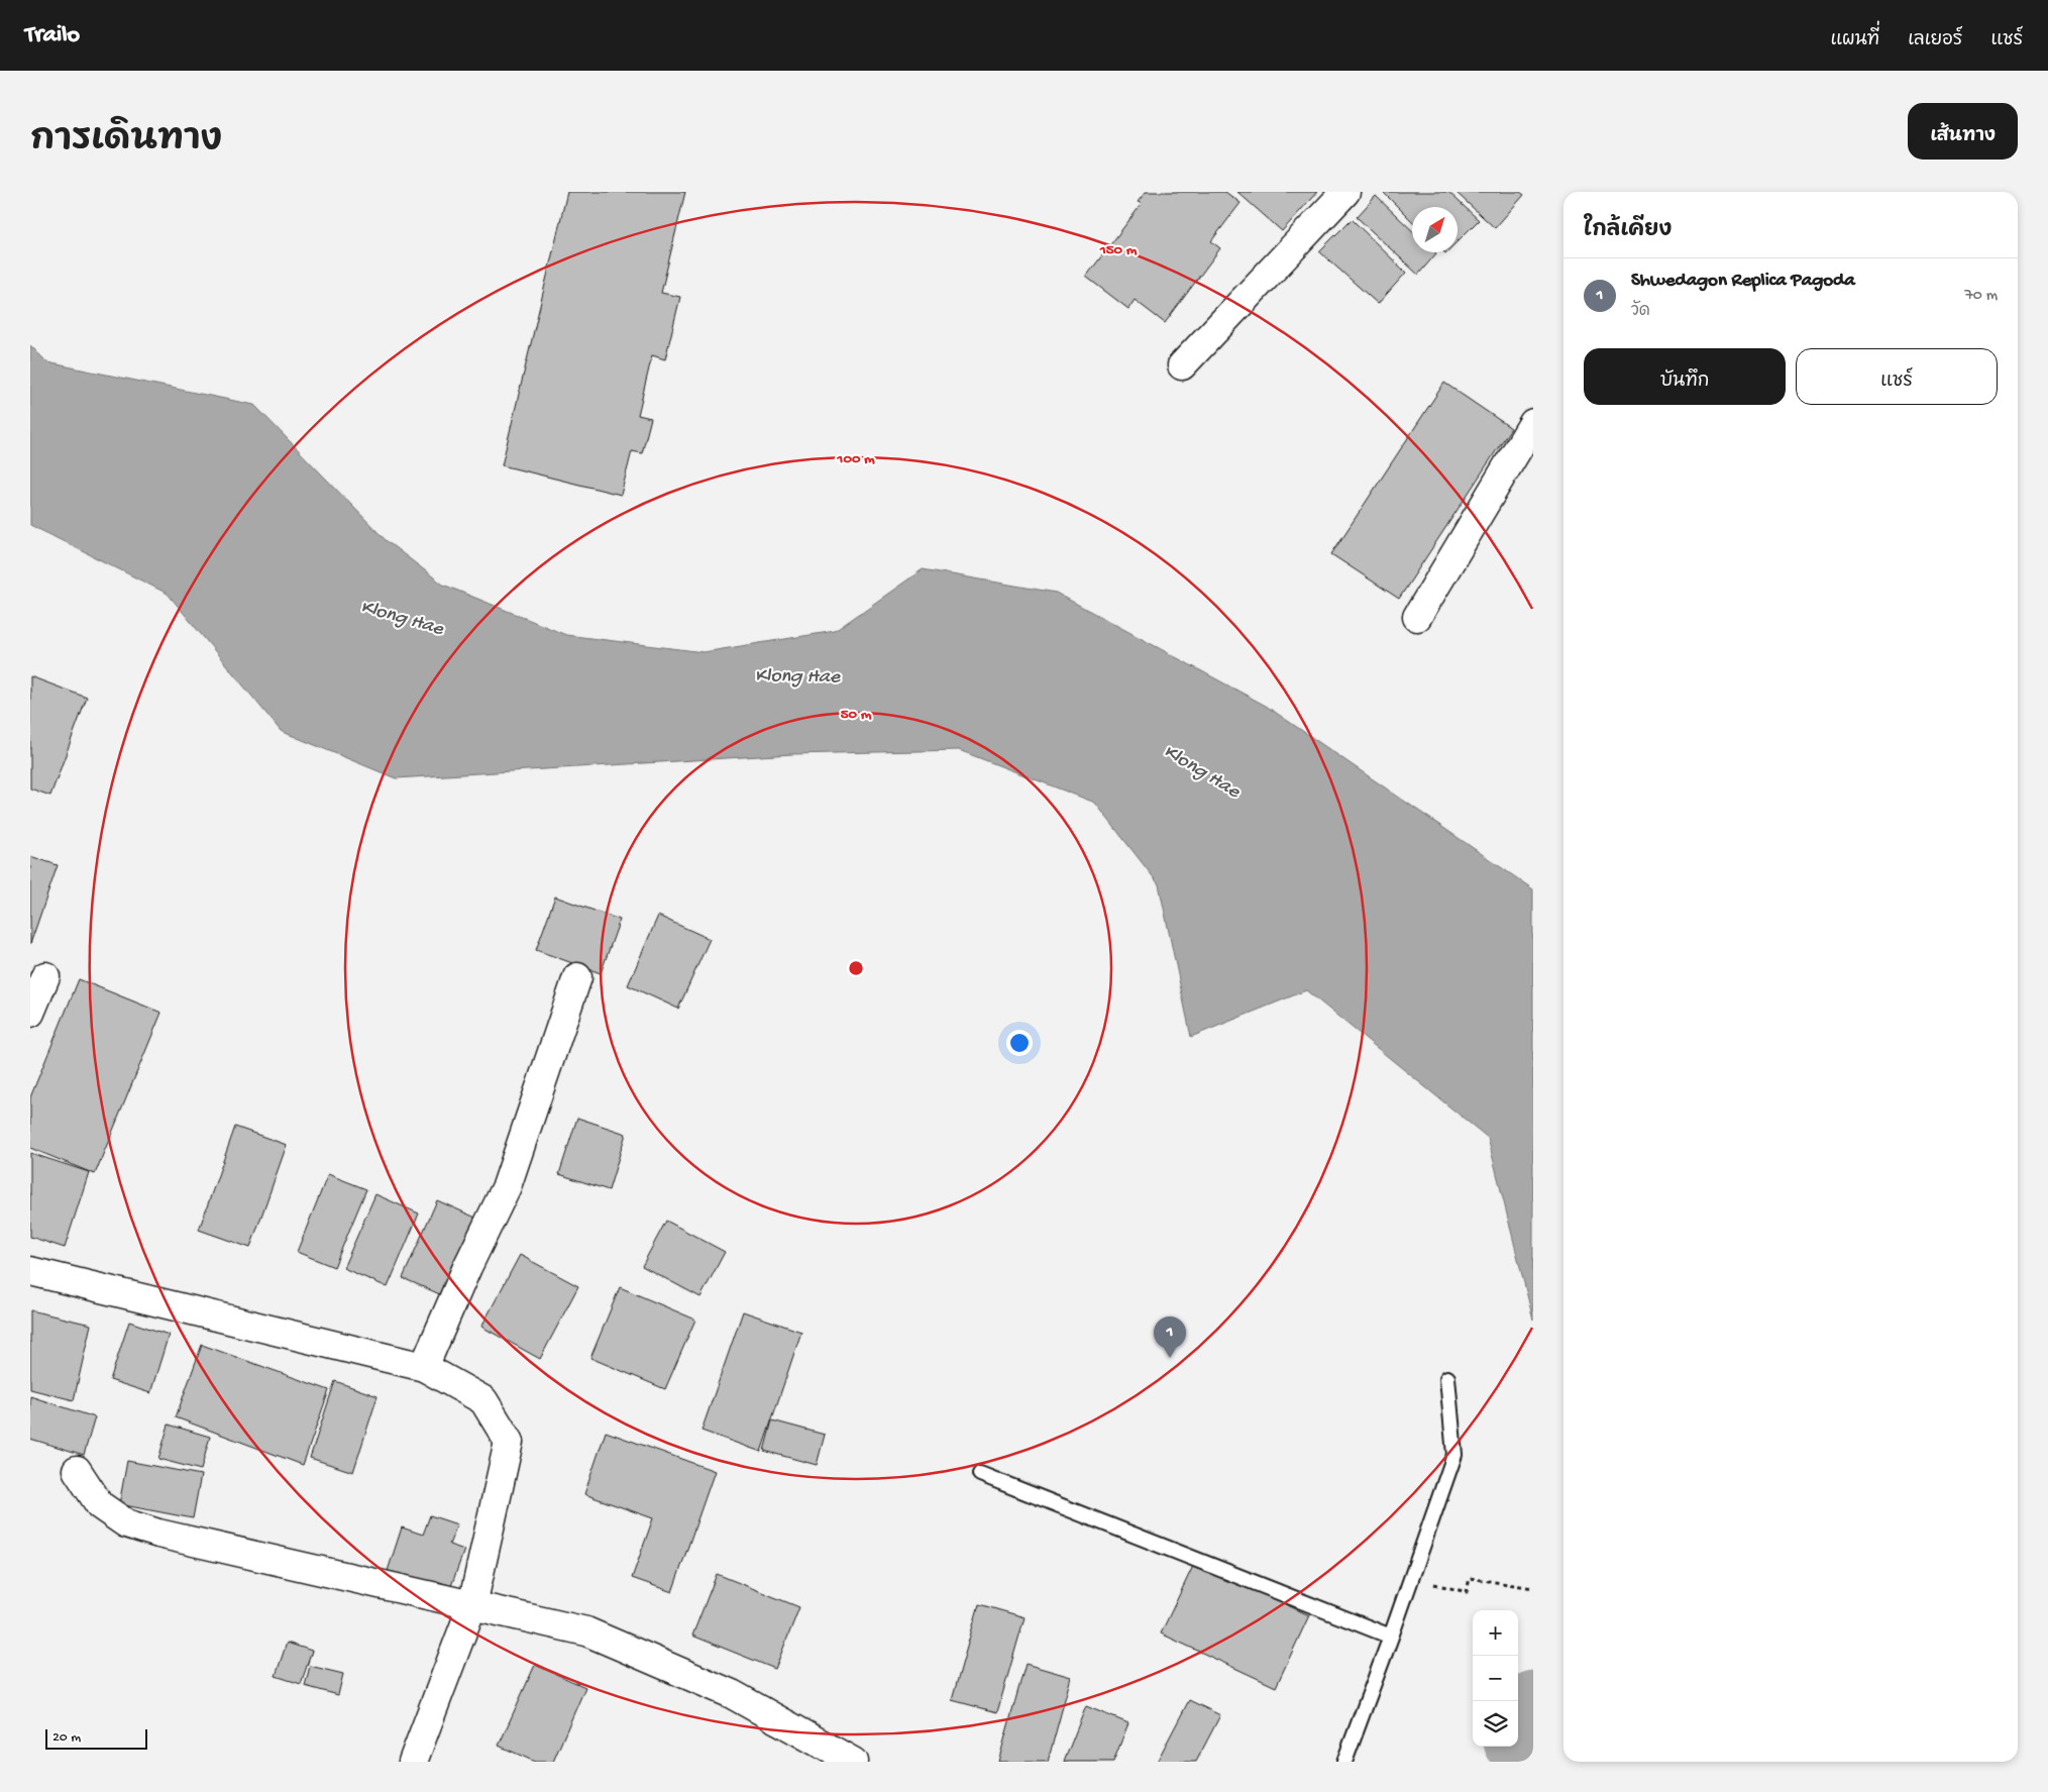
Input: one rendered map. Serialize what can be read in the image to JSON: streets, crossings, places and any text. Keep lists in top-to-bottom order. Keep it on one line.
{"water":["Klong Hae"],"scale_bar":"20 m","north":"top right","page":{"header":"Trailo","nav":["แผนที่","เลเยอร์","แชร์"],"title":"การเดินทาง","buttons":["เส้นทาง",["บันทึก","แชร์"]],"heading":"ใกล้เคียง","list":[{"mark":"1","name":"Shwedagon Replica Pagoda","note":"วัด","value":"70 m"}],"pins":"1","map_buttons":["+","−"],"scale":"20 m"},"rings":["150 m","100 m","50 m"]}
